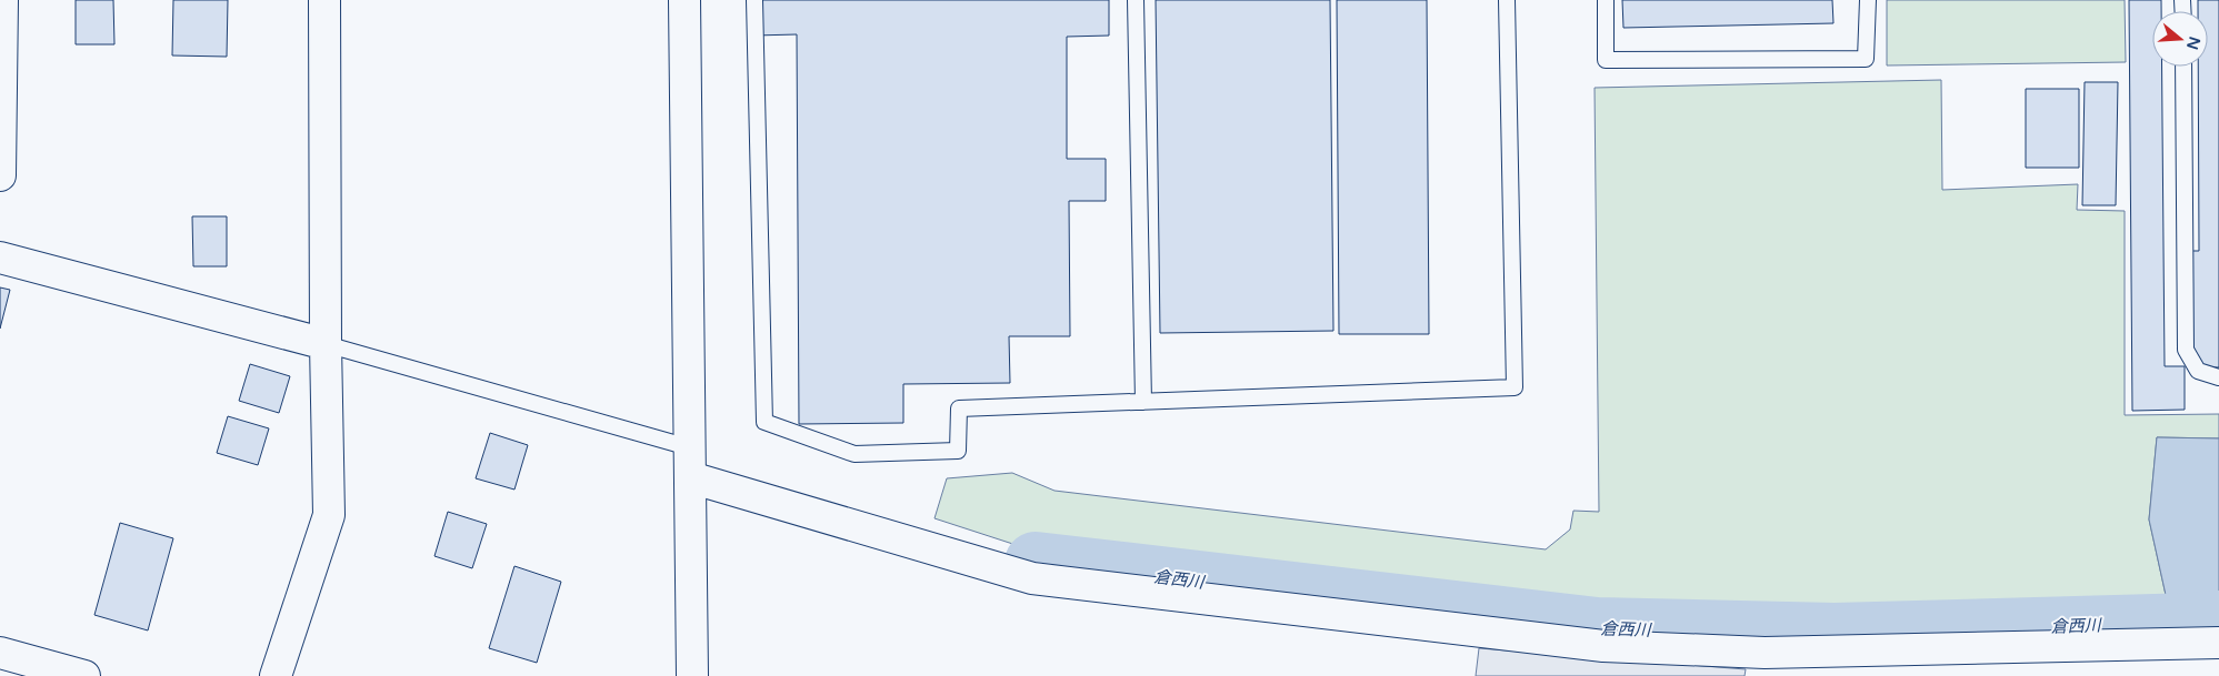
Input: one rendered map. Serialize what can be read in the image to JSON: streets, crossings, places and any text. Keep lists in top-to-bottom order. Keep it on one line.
{"water":["倉西川"],"north":"right"}
